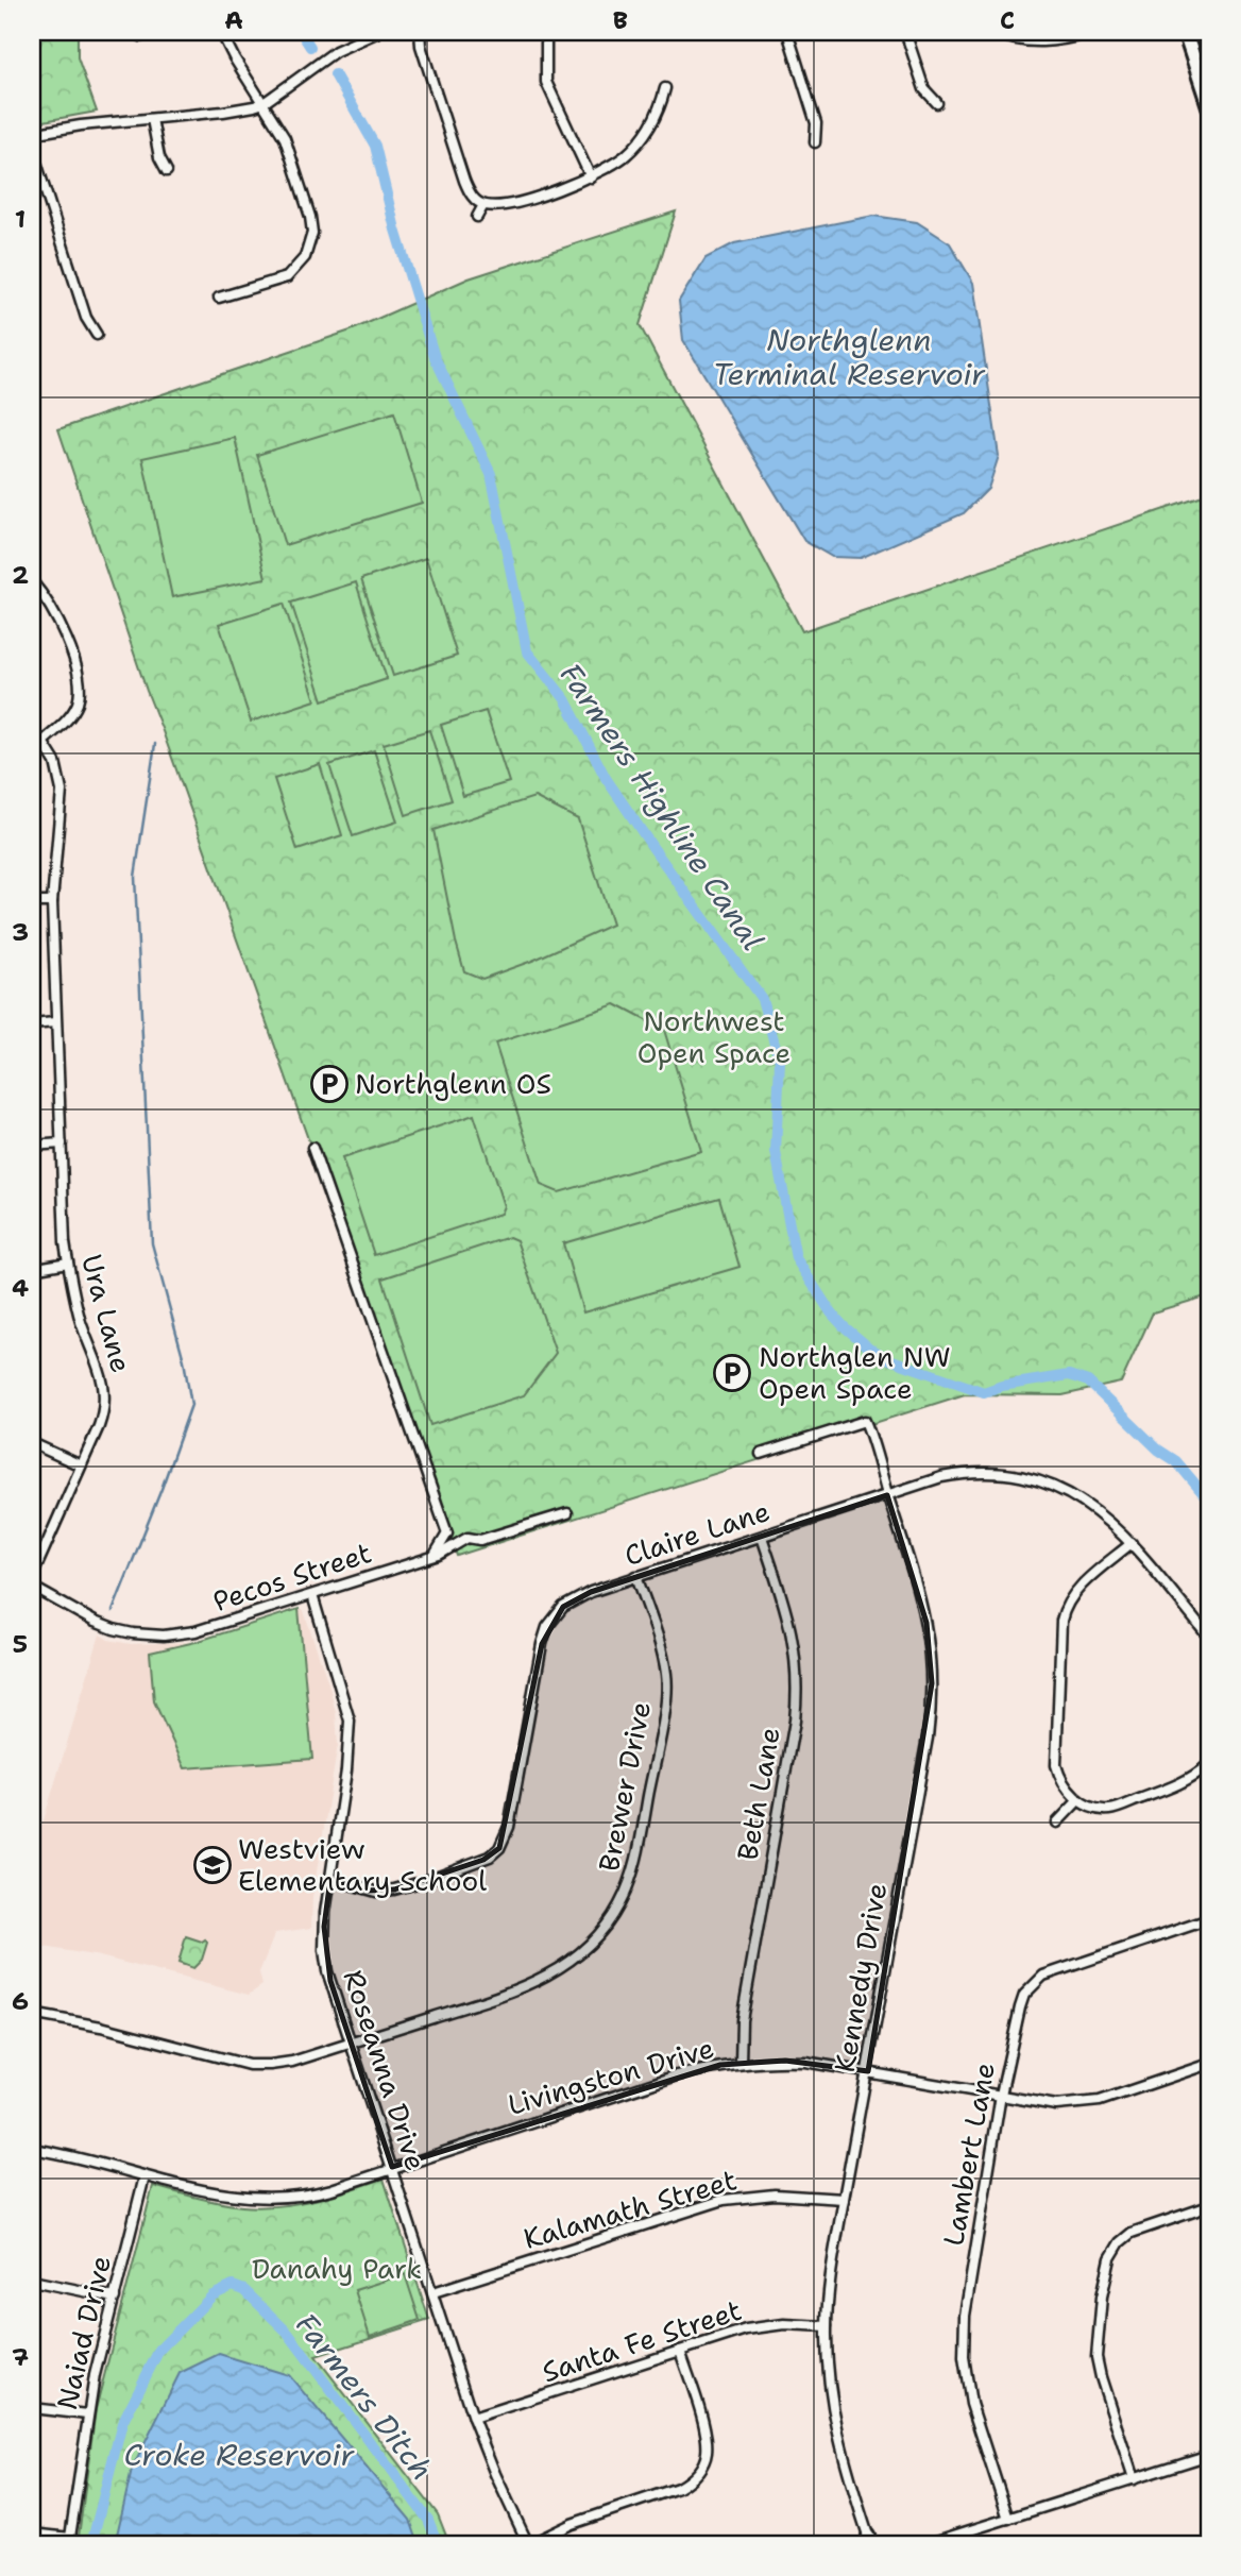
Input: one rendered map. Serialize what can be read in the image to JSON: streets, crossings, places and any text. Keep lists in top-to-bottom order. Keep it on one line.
{"streets":{"street":["Ura Lane","Claire Lane","Pecos Street","Brewer Drive","Beth Lane","Kennedy Drive","Roseanna Drive","Livingston Drive","Lambert Lane","Kalamath Street","Naiad Drive","Santa Fe Street"]},"crossings":[["Claire Lane","Brewer Drive"],["Claire Lane","Beth Lane"],["Claire Lane","Kennedy Drive"],["Claire Lane","Roseanna Drive"],["Pecos Street","Roseanna Drive"],["Brewer Drive","Roseanna Drive"],["Beth Lane","Livingston Drive"],["Kennedy Drive","Livingston Drive"],["Kennedy Drive","Kalamath Street"],["Kennedy Drive","Santa Fe Street"],["Roseanna Drive","Livingston Drive"],["Roseanna Drive","Kalamath Street"],["Roseanna Drive","Santa Fe Street"],["Livingston Drive","Lambert Lane"],["Livingston Drive","Naiad Drive"]],"water":["Northglenn Terminal Reservoir","Farmers Highline Canal","Farmers Ditch","Croke Reservoir"],"parks":["Northwest Open Space","Danahy Park"],"places":{"parking":["Northglenn OS","Northglen NW Open Space"],"school or university":["Westview Elementary School"]},"grid":{"columns":["A","B","C"],"rows":["1","2","3","4","5","6","7"]}}
